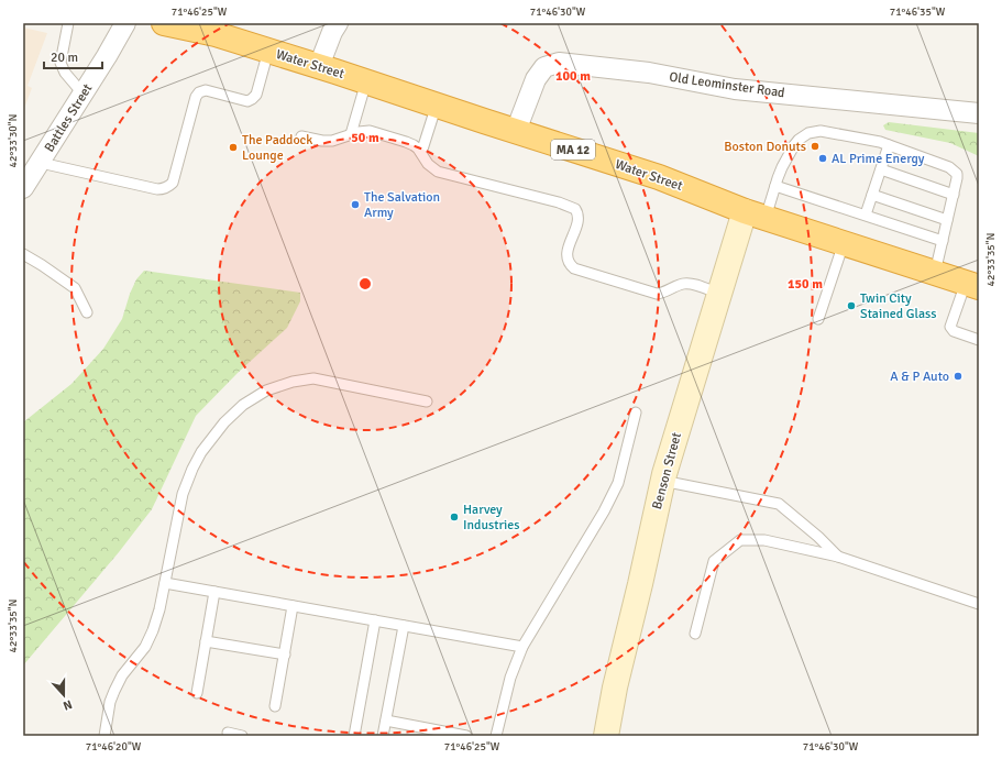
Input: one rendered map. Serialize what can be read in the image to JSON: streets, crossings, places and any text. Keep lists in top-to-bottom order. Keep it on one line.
{"streets":{"highway":["Water Street","MA 12"],"main road":["Benson Street"],"street":["Old Leominster Road","Battles Street"]},"crossings":[["Water Street","Old Leominster Road"],["Water Street","Benson Street"]],"places":["Boston Donuts","The Paddock Lounge","AL Prime Energy","The Salvation Army","Twin City Stained Glass","A & P Auto","Harvey Industries"],"scale_bar":"20 m","north":"bottom","coordinates":["71°46'25\"W","71°46'30\"W","71°46'35\"W","42°33'30\"N","42°33'35\"N","71°46'20\"W"],"rings":["100 m","50 m","150 m"]}
